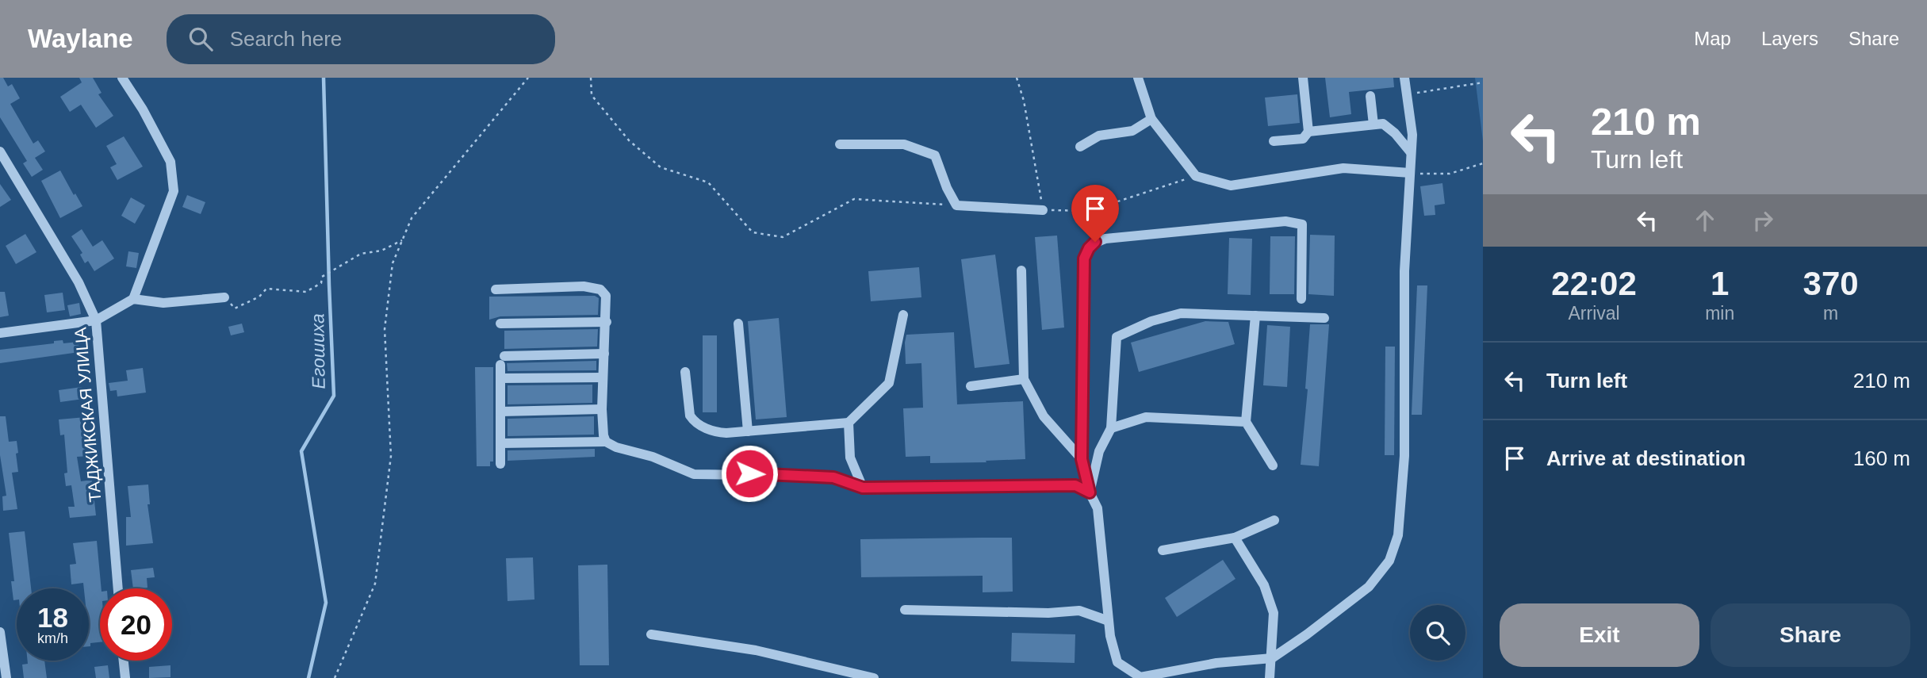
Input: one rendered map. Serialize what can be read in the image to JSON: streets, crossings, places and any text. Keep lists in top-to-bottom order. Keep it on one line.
{"streets":{"street":["ТАДЖИКСКАЯ УЛИЦА"]},"water":["Егошиха"],"page":{"header":"Waylane","search":"Search here","nav":["Map","Layers","Share"],"turn":["210 m","Turn left"],"eta":["22:02","Arrival","1","min","370","m"],"list":[{"name":"Turn left","value":"210 m"},{"name":"Arrive at destination","value":"160 m"}],"speed":"18 km/h","limit":"20","buttons":["Exit","Share"]}}
